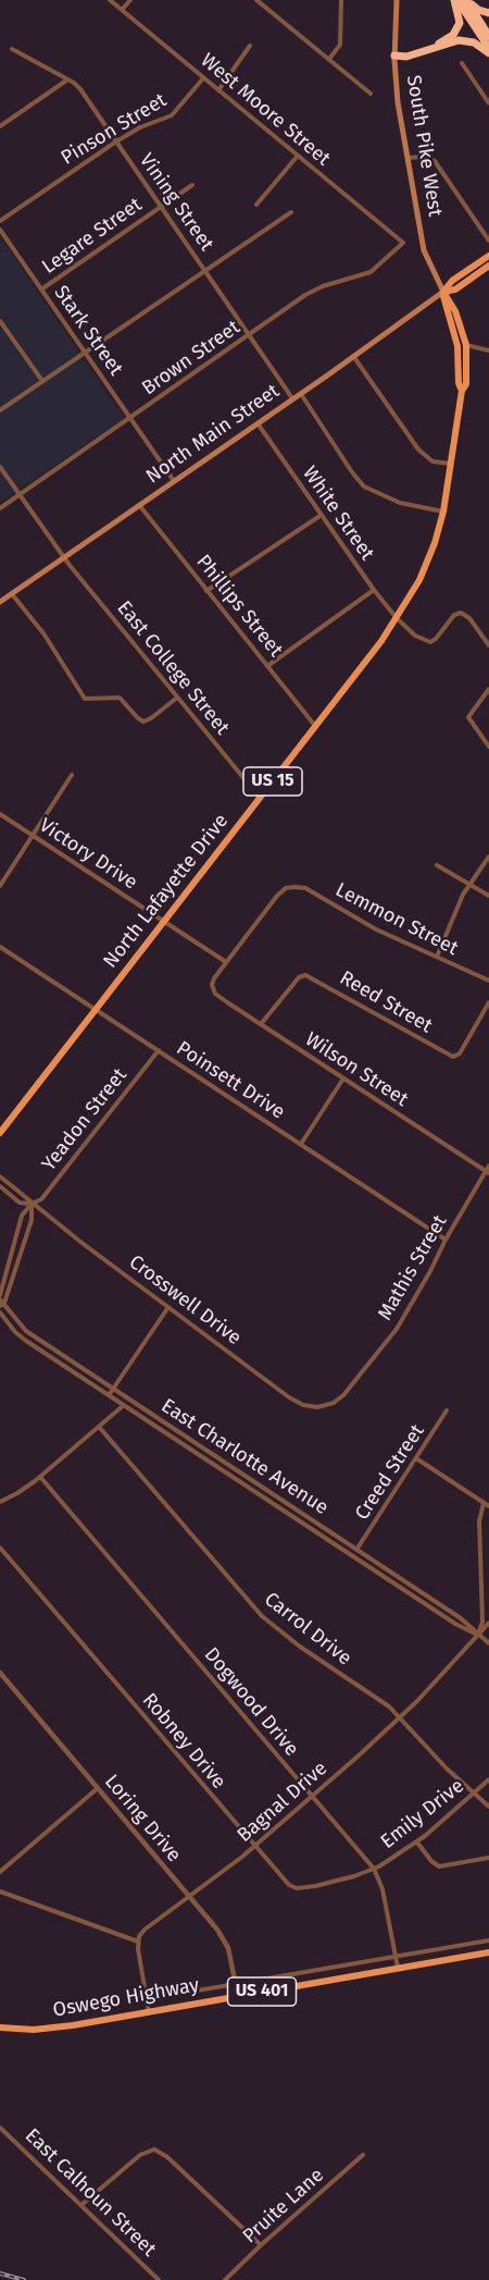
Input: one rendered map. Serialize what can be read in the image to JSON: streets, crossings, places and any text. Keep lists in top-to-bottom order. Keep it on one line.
{"streets":{"main road":["South Pike West","North Main Street","US 15","North Lafayette Drive","US 401","Oswego Highway"],"street":["West Moore Street","Pinson Street","Vining Street","Legare Street","Stark Street","Brown Street","White Street","Phillips Street","East College Street","Victory Drive","Lemmon Street","Reed Street","Wilson Street","Poinsett Drive","Yeadon Street","Mathis Street","Crosswell Drive","East Charlotte Avenue","Creed Street","Carrol Drive","Dogwood Drive","Robney Drive","Bagnal Drive","Emily Drive","Loring Drive","East Calhoun Street","Pruite Lane"]},"crossings":[["West Moore Street","Pinson Street"],["West Moore Street","Brown Street"],["Pinson Street","Vining Street"],["South Pike West","North Main Street"],["South Pike West","North Lafayette Drive"],["Vining Street","Legare Street"],["Vining Street","Brown Street"],["Vining Street","North Main Street"],["Legare Street","Stark Street"],["Stark Street","Brown Street"],["Stark Street","North Main Street"],["Brown Street","East College Street"],["North Main Street","White Street"],["North Main Street","Phillips Street"],["North Main Street","East College Street"],["North Main Street","North Lafayette Drive"],["White Street","North Lafayette Drive"],["Phillips Street","North Lafayette Drive"],["East College Street","North Lafayette Drive"],["Victory Drive","North Lafayette Drive"],["Victory Drive","Lemmon Street"],["Victory Drive","Wilson Street"],["North Lafayette Drive","Poinsett Drive"],["Lemmon Street","Wilson Street"],["Reed Street","Wilson Street"],["Wilson Street","Mathis Street"],["Poinsett Drive","Yeadon Street"],["Poinsett Drive","Mathis Street"],["Yeadon Street","Crosswell Drive"],["Yeadon Street","East Charlotte Avenue"],["Mathis Street","Crosswell Drive"],["East Charlotte Avenue","Creed Street"],["East Charlotte Avenue","Bagnal Drive"],["Carrol Drive","Bagnal Drive"],["Carrol Drive","Emily Drive"],["Dogwood Drive","Robney Drive"],["Dogwood Drive","Bagnal Drive"],["Dogwood Drive","Emily Drive"],["Dogwood Drive","Oswego Highway"],["Robney Drive","Bagnal Drive"],["Robney Drive","Emily Drive"],["Bagnal Drive","Loring Drive"],["Loring Drive","Oswego Highway"]]}
